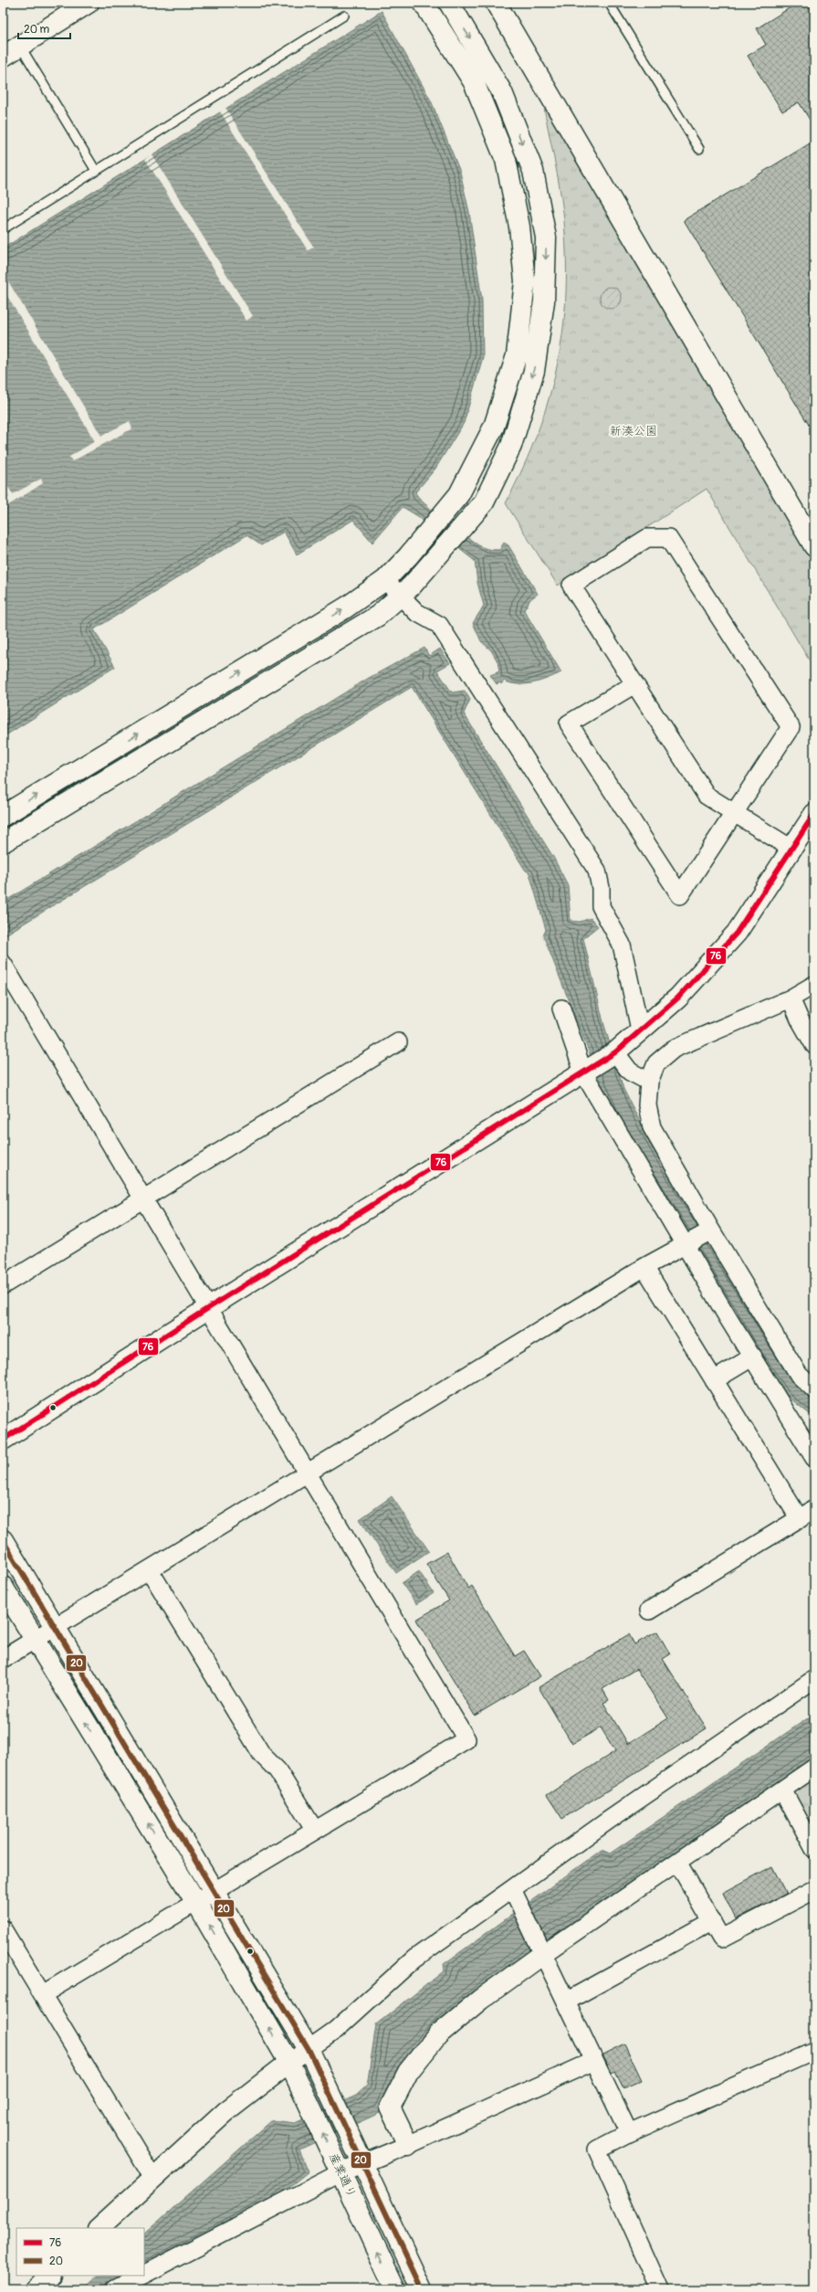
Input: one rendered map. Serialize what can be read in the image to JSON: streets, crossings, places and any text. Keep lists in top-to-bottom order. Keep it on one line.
{"streets":{"street":["産業通り"]},"parks":["新湊公園"],"lines":["transit line 76","transit line 20"],"legend":["76","20"],"scale_bar":"20 m"}
